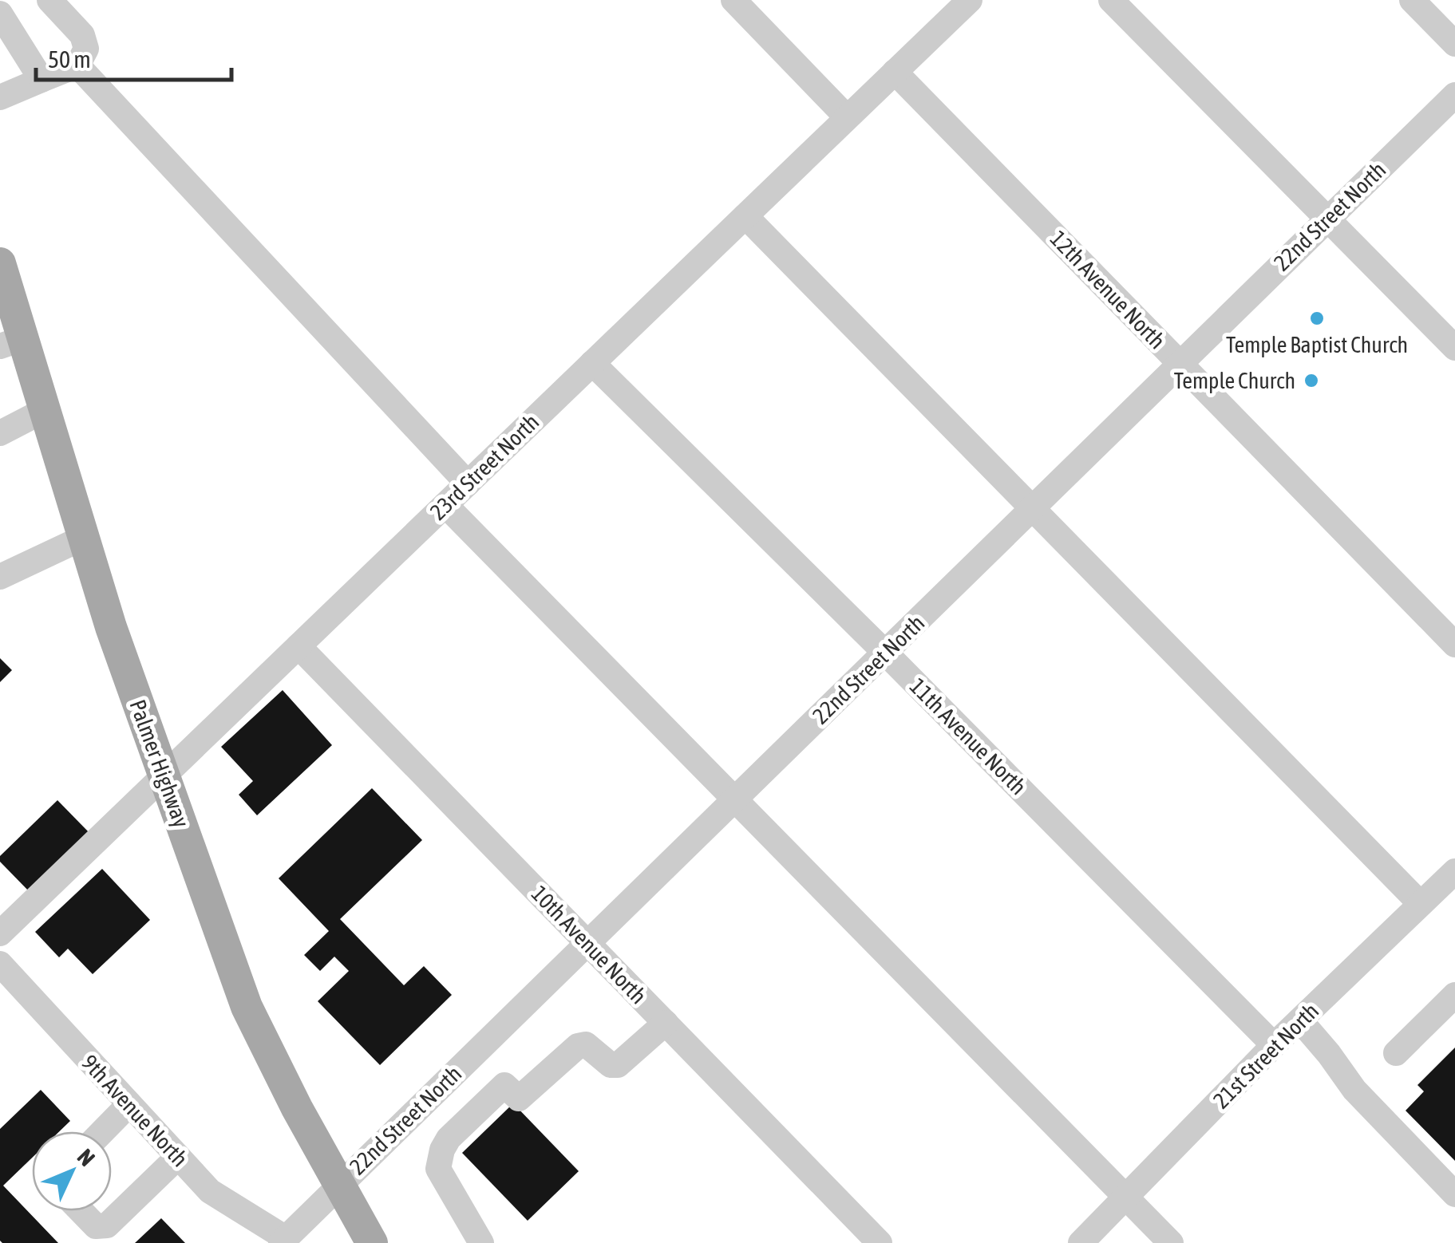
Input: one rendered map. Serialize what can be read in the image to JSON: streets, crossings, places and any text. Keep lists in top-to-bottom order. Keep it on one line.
{"streets":{"main road":["Palmer Highway"],"street":["22nd Street North","12th Avenue North","23rd Street North","11th Avenue North","10th Avenue North","21st Street North","9th Avenue North"]},"crossings":[["22nd Street North","12th Avenue North"],["22nd Street North","11th Avenue North"],["22nd Street North","Palmer Highway"],["22nd Street North","10th Avenue North"],["22nd Street North","9th Avenue North"],["12th Avenue North","23rd Street North"],["23rd Street North","11th Avenue North"],["23rd Street North","Palmer Highway"],["23rd Street North","10th Avenue North"],["11th Avenue North","21st Street North"]],"places":["Temple Baptist Church","Temple Church"],"scale_bar":"50 m","north":"top right"}
